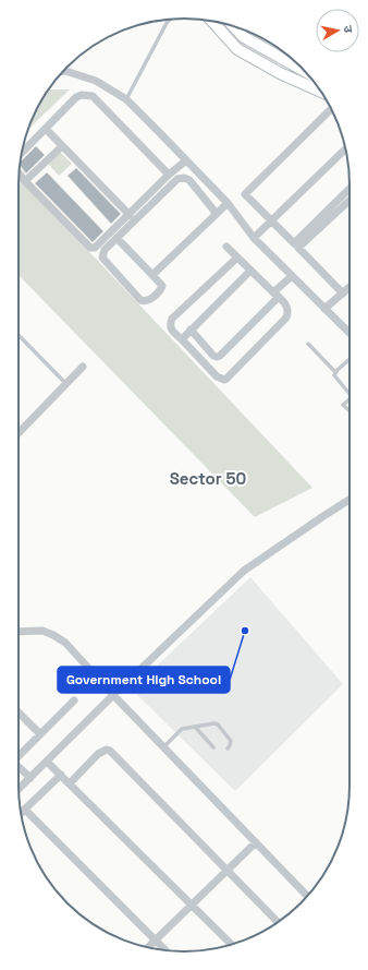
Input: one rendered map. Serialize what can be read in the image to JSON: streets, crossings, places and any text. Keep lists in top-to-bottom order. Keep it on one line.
{"districts":["Sector 50"],"places":["Government High School"],"north":"right"}
